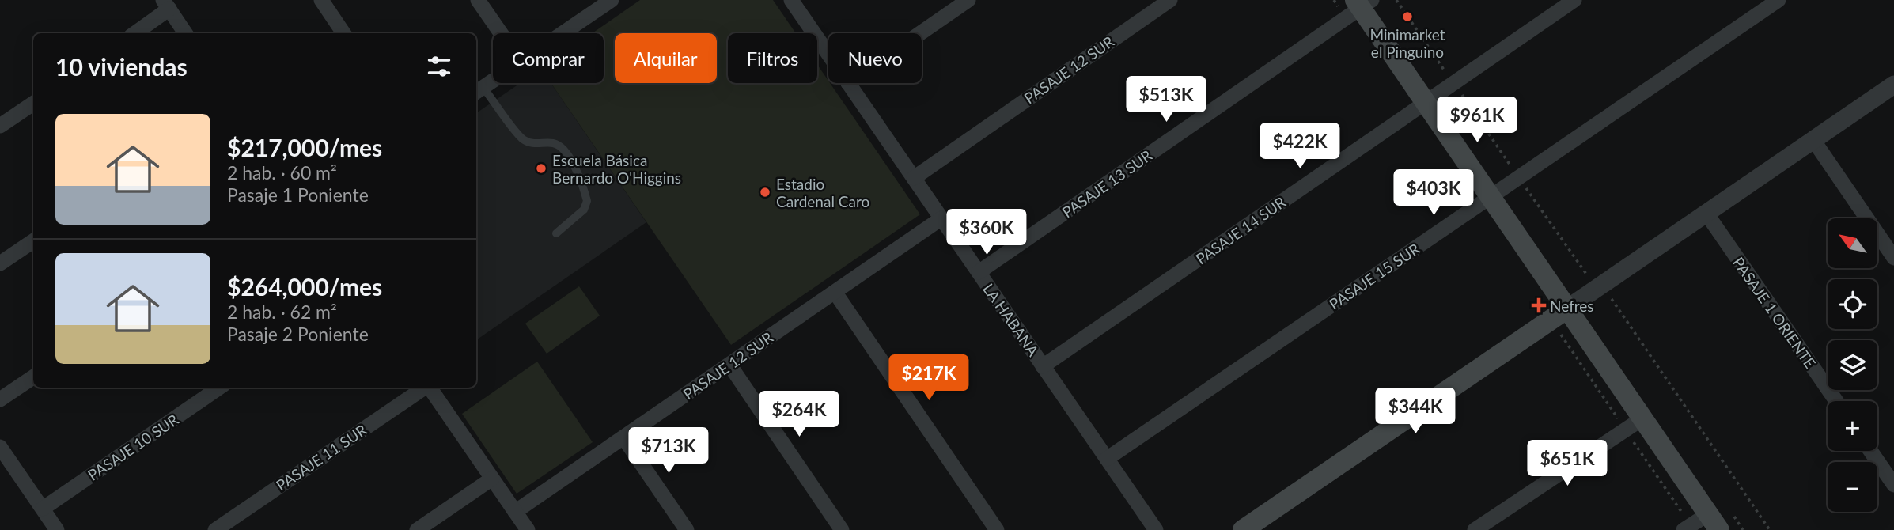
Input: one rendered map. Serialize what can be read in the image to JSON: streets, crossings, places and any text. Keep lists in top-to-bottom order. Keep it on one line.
{"streets":{"street":["PASAJE 12 SUR","PASAJE 13 SUR","PASAJE 14 SUR","PASAJE 15 SUR","PASAJE 1 ORIENTE","LA HABANA","PASAJE 10 SUR","PASAJE 11 SUR"]},"crossings":[["PASAJE 12 SUR","LA HABANA"],["PASAJE 13 SUR","LA HABANA"],["PASAJE 14 SUR","LA HABANA"],["PASAJE 15 SUR","LA HABANA"]],"places":{"other":["Minimarket el Pinguino","Escuela Básica Bernardo O'Higgins","Estadio Cardenal Caro"],"health":["Nefres"]},"north":"top left","page":{"chip":["Comprar","Alquilar","Filtros","Nuevo"],"heading":"10 viviendas","price":["$513K","$961K","$422K","$403K","$360K","$217K","$344K","$264K","$713K","$651K"],"list":[{"name":"$217,000/mes","note":"2 hab. · 60 m² · Pasaje 1 Poniente"},{"name":"$264,000/mes","note":"2 hab. · 62 m² · Pasaje 2 Poniente"}],"map_buttons":["+","−"]}}
